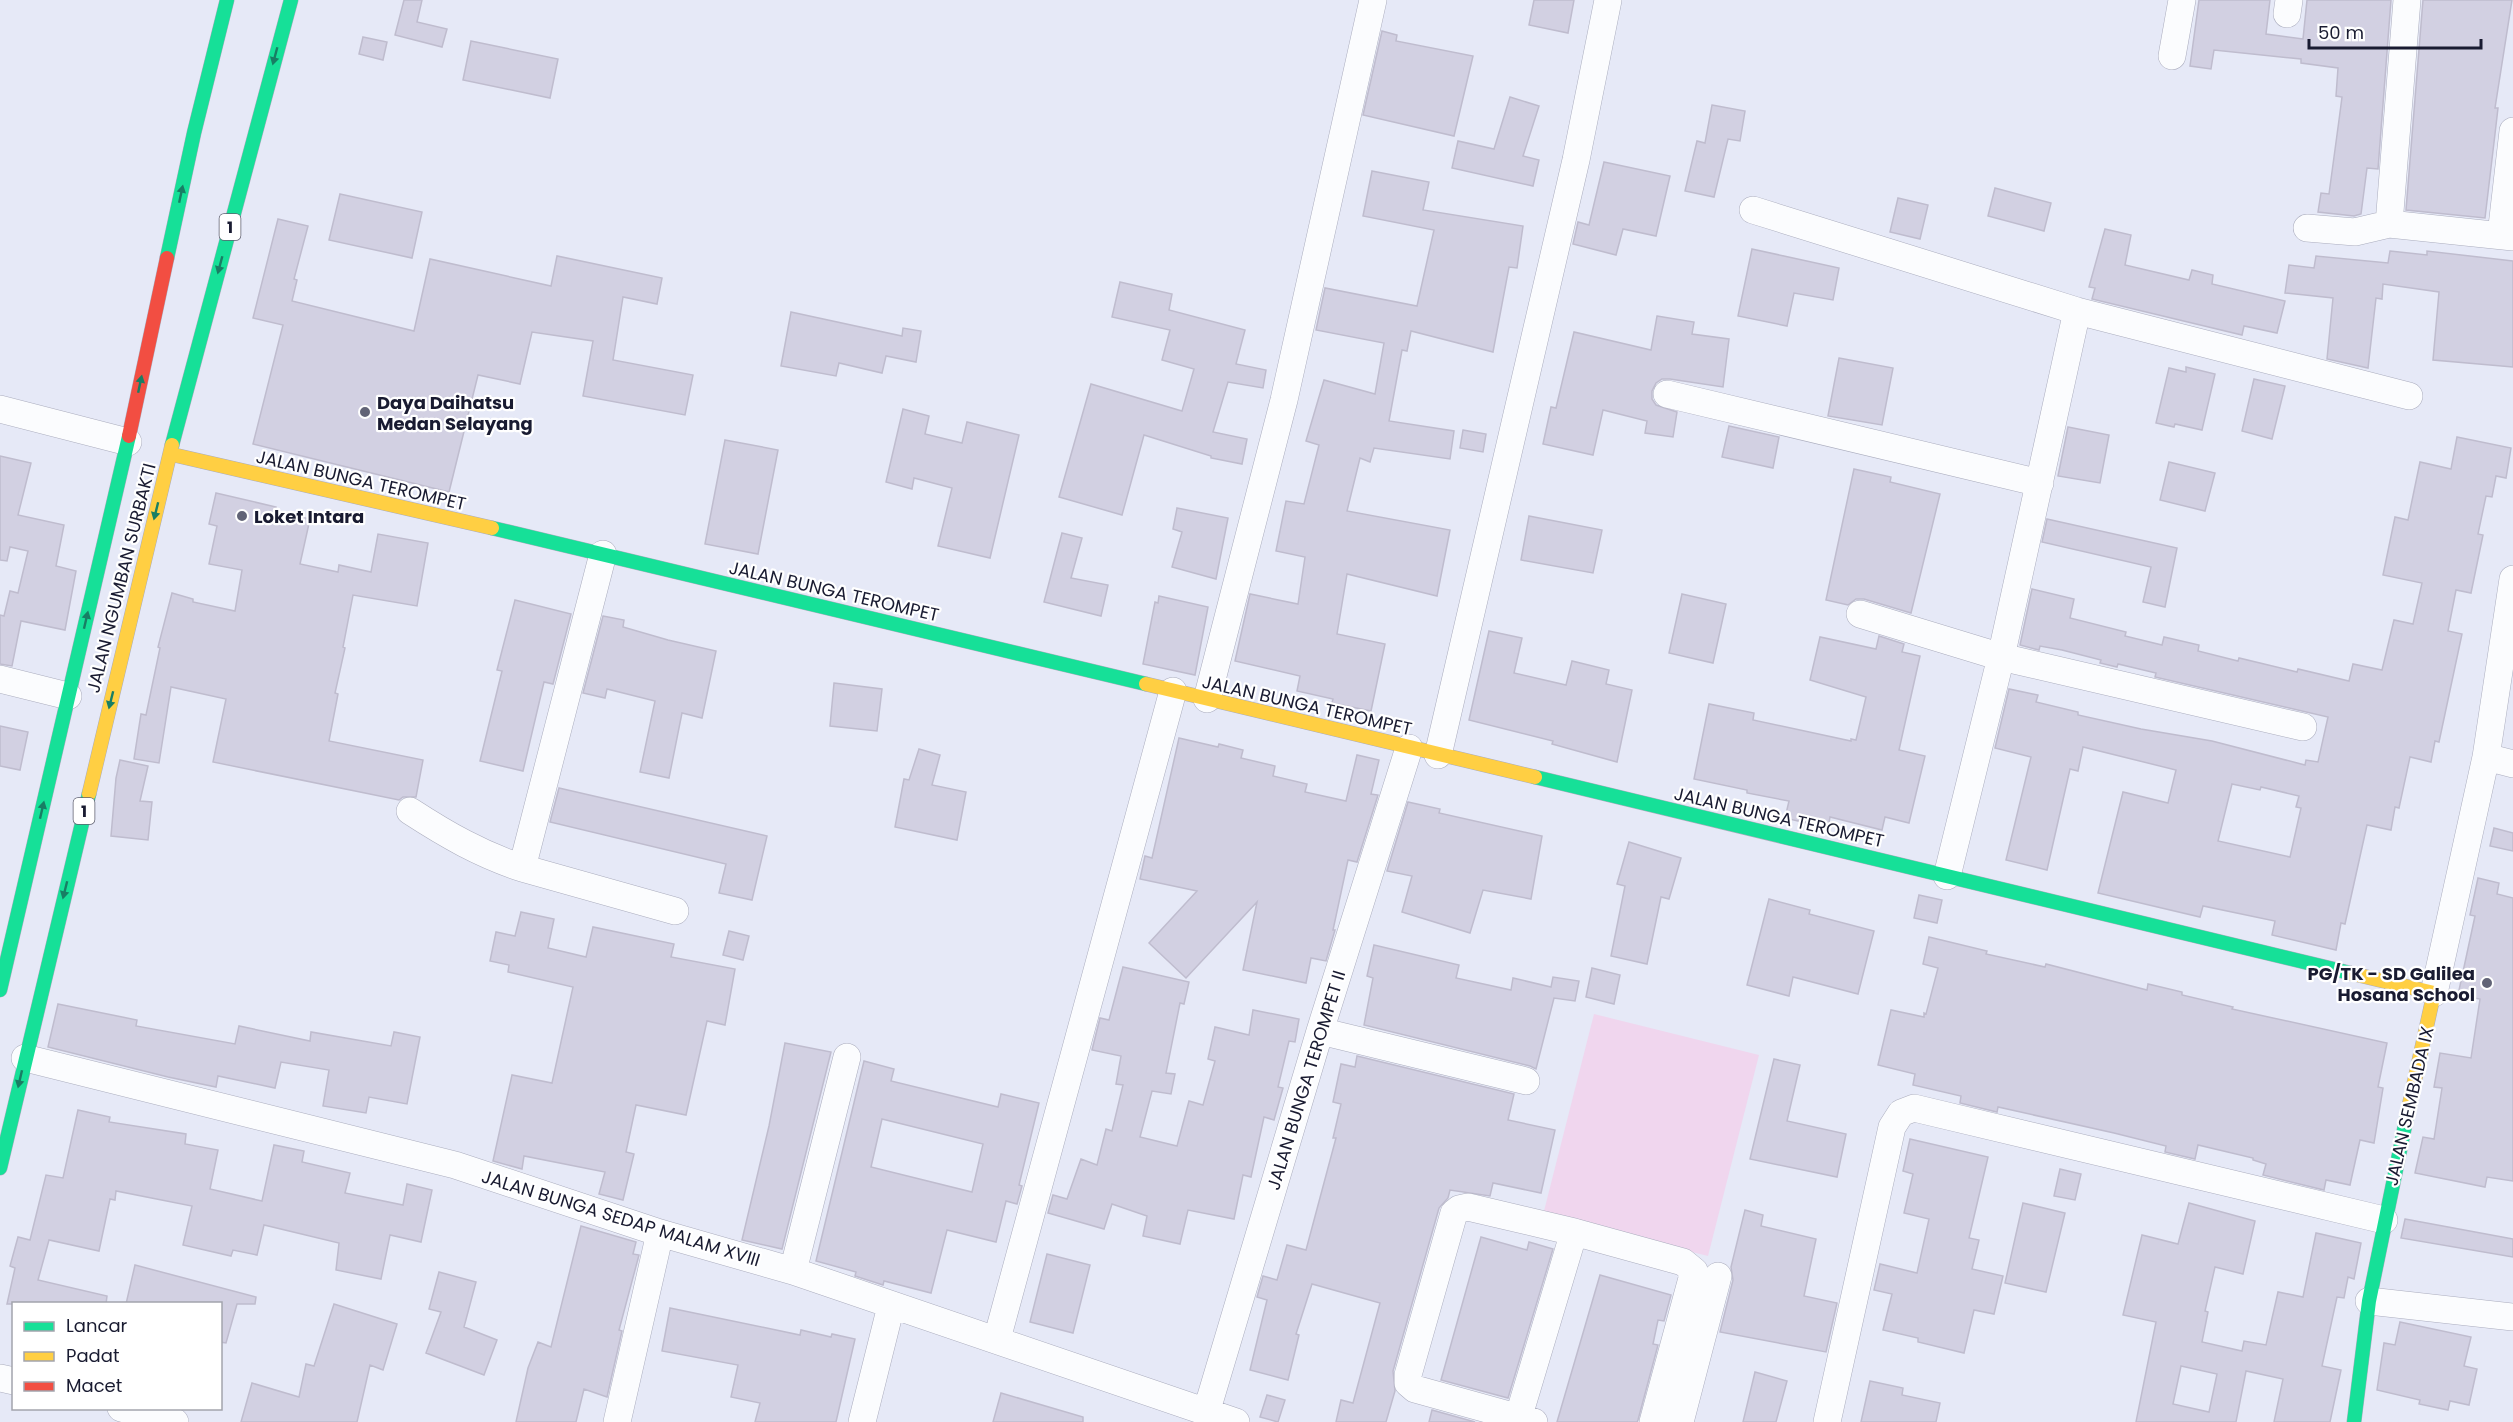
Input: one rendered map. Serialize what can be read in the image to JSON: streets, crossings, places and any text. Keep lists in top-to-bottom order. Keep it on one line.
{"streets":{"main road":["1","JALAN BUNGA TEROMPET","JALAN NGUMBAN SURBAKTI","JALAN SEMBADA IX"],"street":["JALAN BUNGA TEROMPET II","JALAN BUNGA SEDAP MALAM XVIII"]},"crossings":[["JALAN BUNGA TEROMPET","JALAN NGUMBAN SURBAKTI"],["JALAN BUNGA TEROMPET","JALAN BUNGA TEROMPET II"],["JALAN BUNGA TEROMPET","JALAN SEMBADA IX"],["JALAN NGUMBAN SURBAKTI","JALAN BUNGA SEDAP MALAM XVIII"],["JALAN BUNGA TEROMPET II","JALAN BUNGA SEDAP MALAM XVIII"]],"places":["Daya Daihatsu Medan Selayang","Loket Intara","PG/TK - SD Galilea Hosana School"],"legend":["Lancar","Padat","Macet"],"scale_bar":"50 m"}
